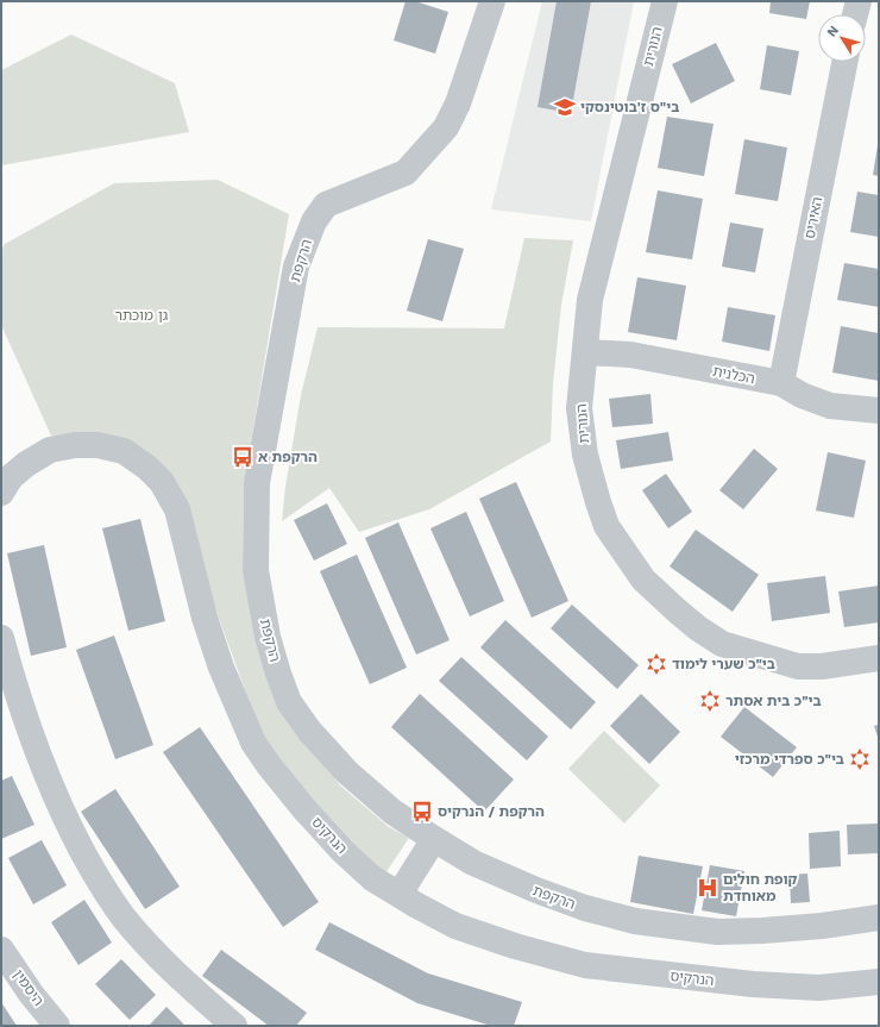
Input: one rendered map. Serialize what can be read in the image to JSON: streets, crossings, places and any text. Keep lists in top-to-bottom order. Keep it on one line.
{"streets":{"street":["הנורית","האיריס","הרקפת","הכלנית","הנרקיס","היסמין"]},"crossings":[["הנורית","הכלנית"],["האיריס","הכלנית"]],"parks":["גן מוכתר"],"places":{"school or university":["בי\"ס ז'בוטינסקי"],"bus stop":["הרקפת א","הרקפת / הנרקיס"],"synagogue":["בי\"כ שערי לימוד","בי\"כ בית אסתר","בי\"כ ספרדי מרכזי"],"hospital":["קופת חולים מאוחדת"]},"north":"top left"}
